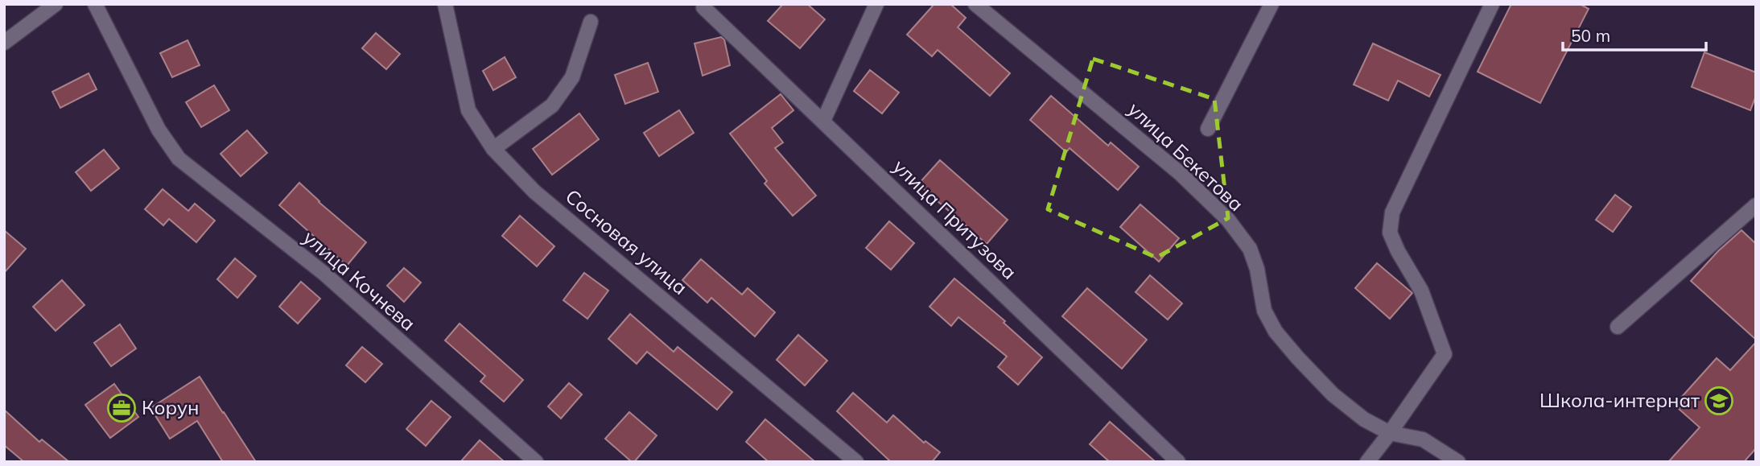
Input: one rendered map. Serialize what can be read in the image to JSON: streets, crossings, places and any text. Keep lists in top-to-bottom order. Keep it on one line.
{"streets":{"street":["улица Бекетова","улица Притузова","Сосновая улица","улица Кочнева"]},"places":{"school or university":["Школа-интернат"],"office":["Корун"]},"scale_bar":"50 m"}
